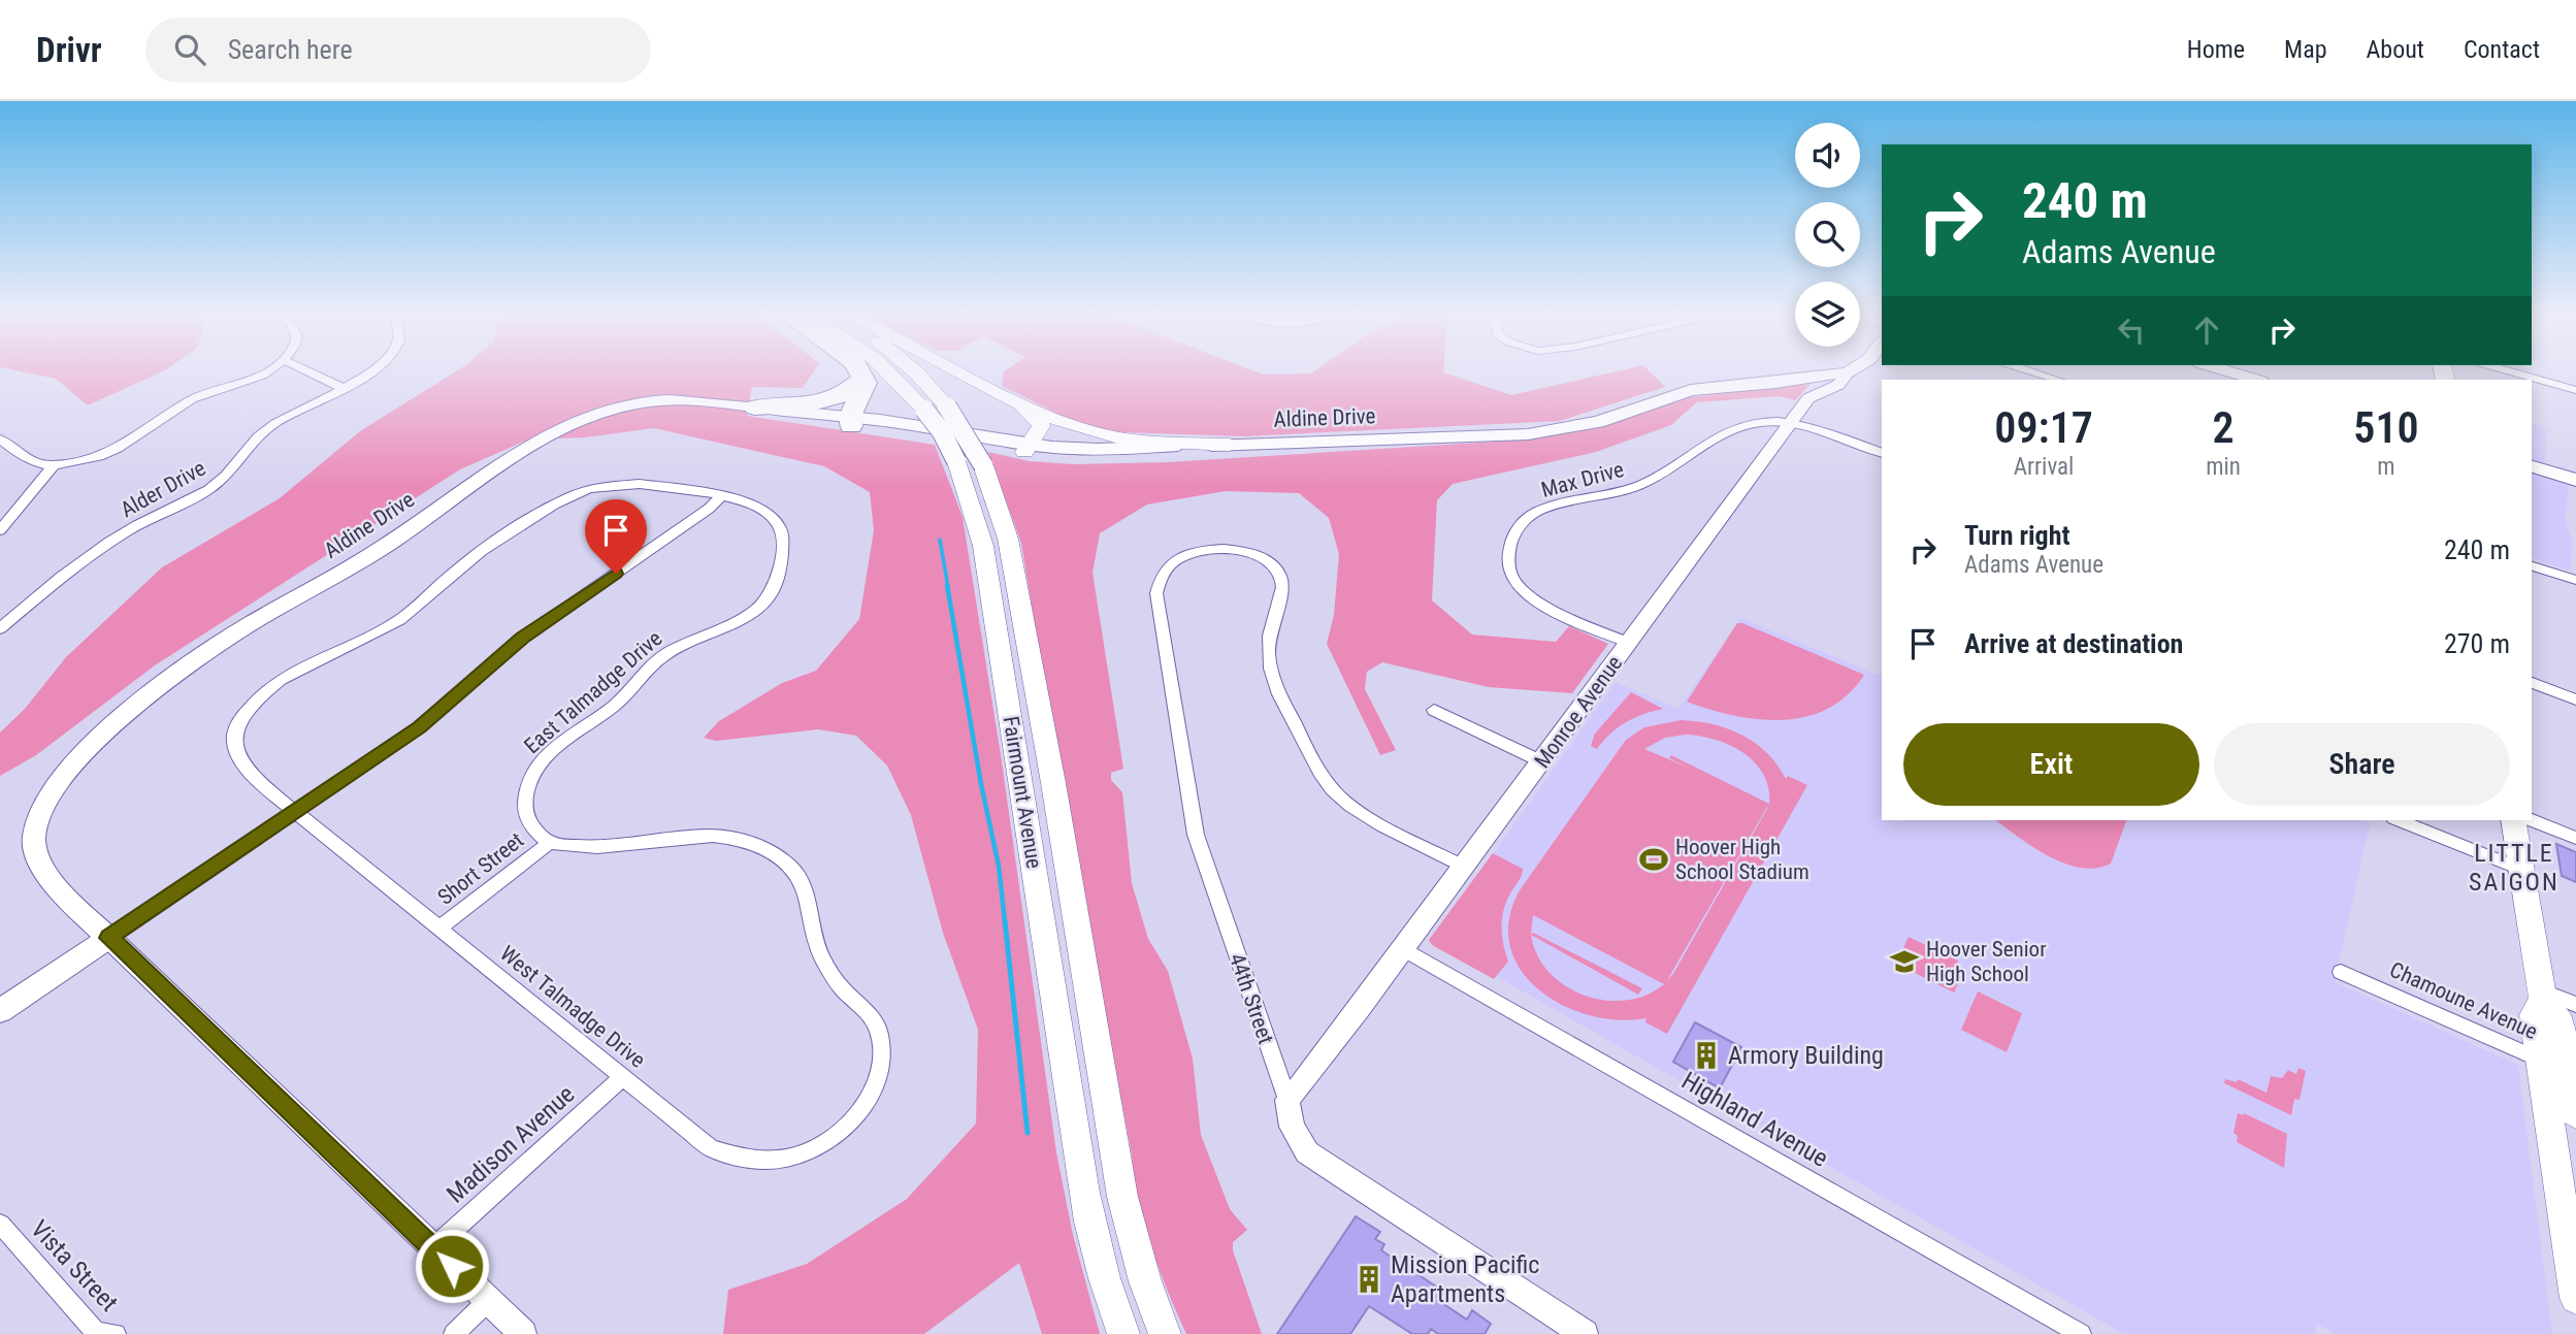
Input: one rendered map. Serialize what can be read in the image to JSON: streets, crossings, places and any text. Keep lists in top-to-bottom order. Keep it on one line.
{"streets":{"main road":["Aldine Drive","Fairmount Avenue"],"street":["Max Drive","Alder Drive","East Talmadge Drive","Monroe Avenue","Short Street","44th Street","Chamoune Avenue","West Talmadge Drive","Highland Avenue","Madison Avenue","Vista Street"]},"crossings":[["Max Drive","Monroe Avenue"],["East Talmadge Drive","Short Street"],["East Talmadge Drive","West Talmadge Drive"],["Monroe Avenue","44th Street"],["Monroe Avenue","Highland Avenue"],["Short Street","West Talmadge Drive"],["West Talmadge Drive","Madison Avenue"]],"districts":["LITTLE SAIGON"],"places":{"sports":["Hoover High School Stadium"],"school or university":["Hoover Senior High School"],"building":["Armory Building","Mission Pacific Apartments"]},"page":{"header":"Drivr","search":"Search here","nav":["Home","Map","About","Contact"],"turn":["240 m","Adams Avenue"],"eta":["09:17","Arrival","2","min","510","m"],"list":[{"name":"Turn right","note":"Adams Avenue","value":"240 m"},{"name":"Arrive at destination","value":"270 m"}],"buttons":["Exit","Share"]}}
